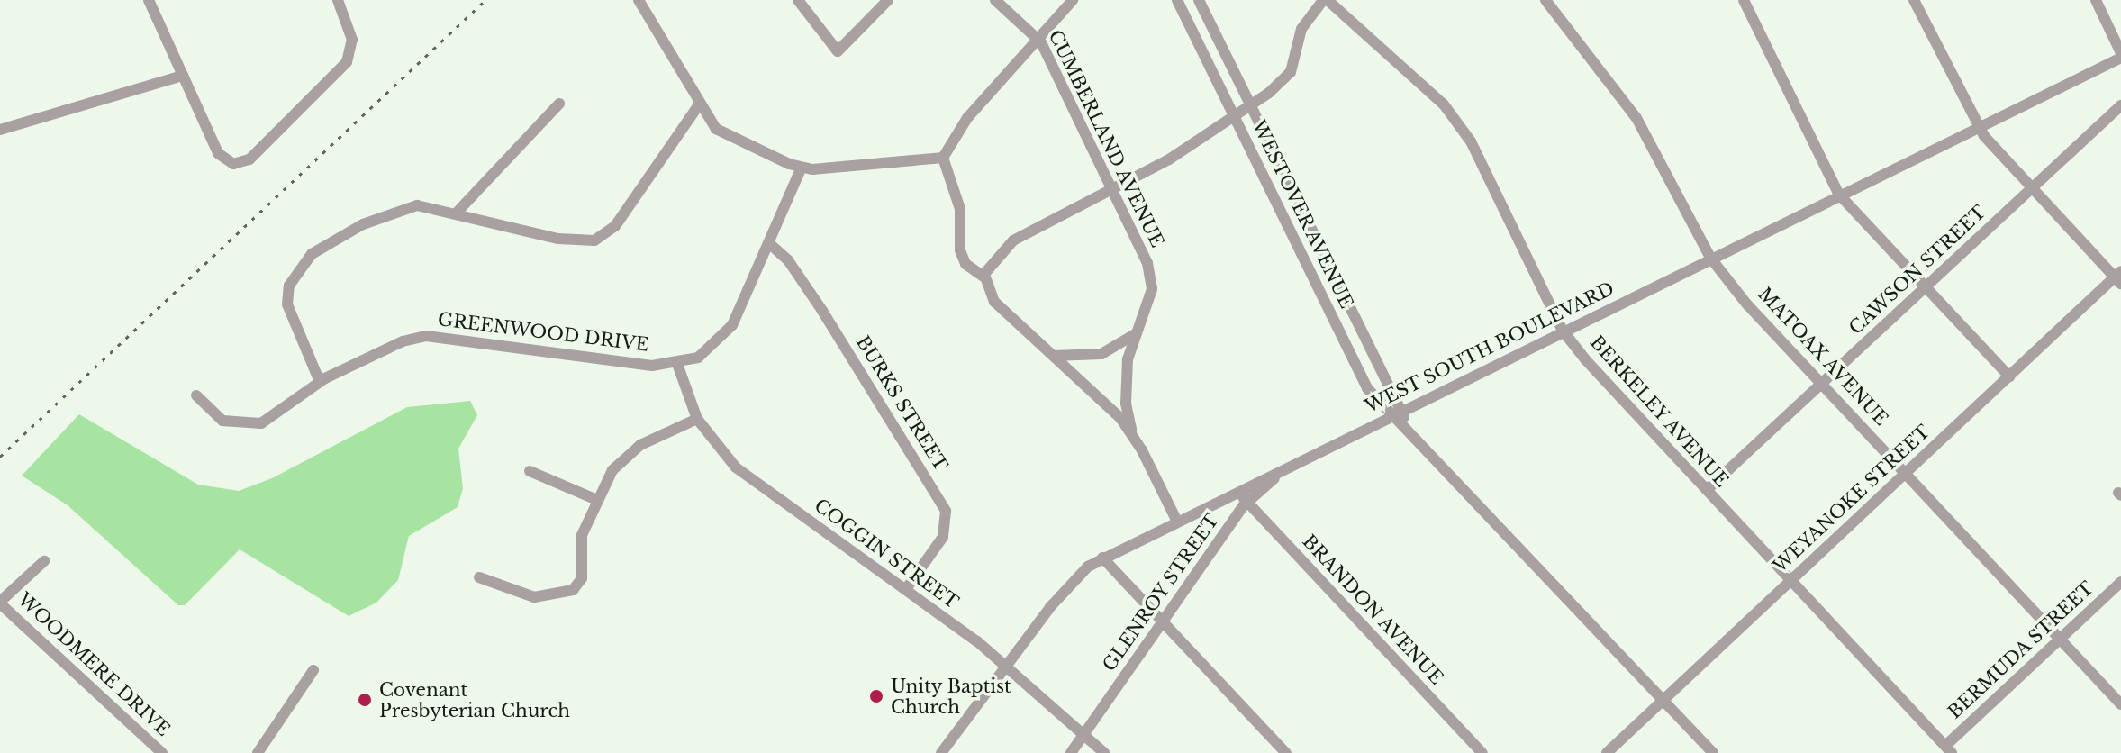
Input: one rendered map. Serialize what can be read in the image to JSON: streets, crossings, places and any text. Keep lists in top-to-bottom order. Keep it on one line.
{"streets":{"street":["CUMBERLAND AVENUE","WESTOVER AVENUE","CAWSON STREET","GREENWOOD DRIVE","WEST SOUTH BOULEVARD","MATOAX AVENUE","BURKS STREET","BERKELEY AVENUE","WEYANOKE STREET","COGGIN STREET","GLENROY STREET","BRANDON AVENUE","BERMUDA STREET","WOODMERE DRIVE"]},"crossings":[["WESTOVER AVENUE","WEST SOUTH BOULEVARD"],["WESTOVER AVENUE","WEYANOKE STREET"],["CAWSON STREET","MATOAX AVENUE"],["CAWSON STREET","BERKELEY AVENUE"],["GREENWOOD DRIVE","BURKS STREET"],["GREENWOOD DRIVE","COGGIN STREET"],["WEST SOUTH BOULEVARD","MATOAX AVENUE"],["WEST SOUTH BOULEVARD","BERKELEY AVENUE"],["WEST SOUTH BOULEVARD","COGGIN STREET"],["WEST SOUTH BOULEVARD","GLENROY STREET"],["WEST SOUTH BOULEVARD","BRANDON AVENUE"],["MATOAX AVENUE","WEYANOKE STREET"],["MATOAX AVENUE","BERMUDA STREET"],["BURKS STREET","COGGIN STREET"],["BERKELEY AVENUE","WEYANOKE STREET"],["BERKELEY AVENUE","BERMUDA STREET"],["COGGIN STREET","GLENROY STREET"],["GLENROY STREET","BRANDON AVENUE"]],"places":["Unity Baptist Church","Covenant Presbyterian Church"]}
